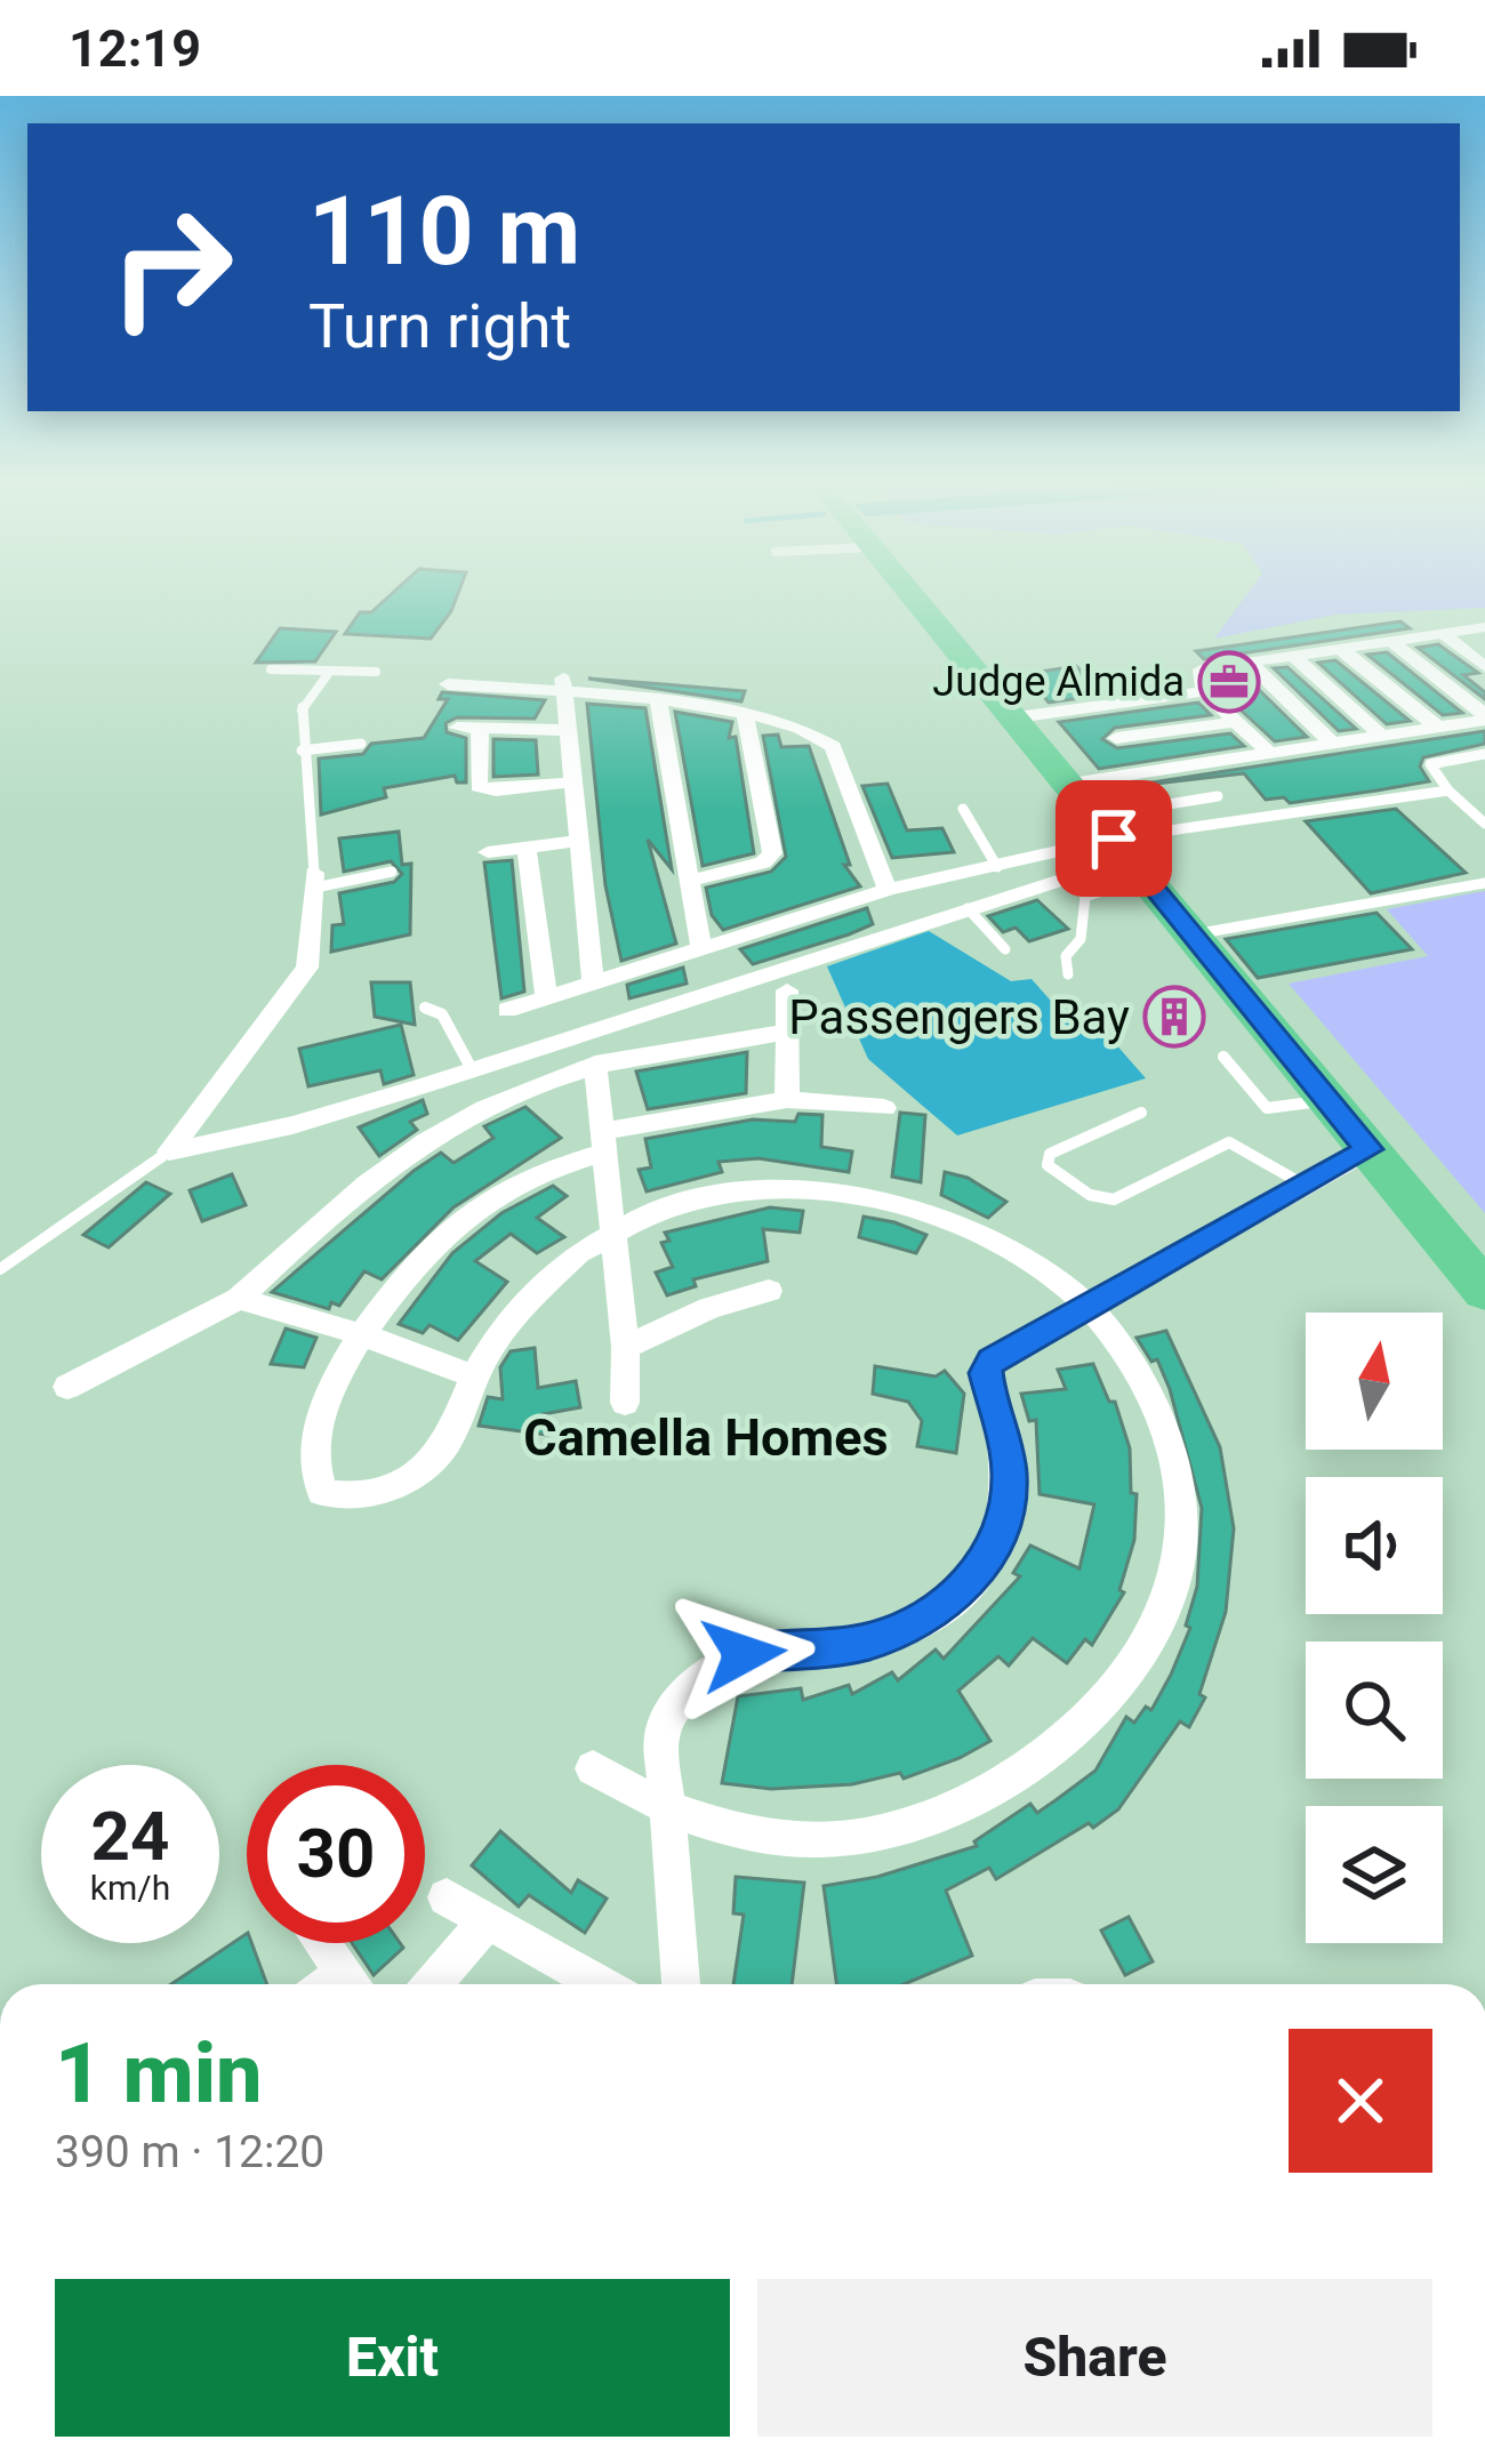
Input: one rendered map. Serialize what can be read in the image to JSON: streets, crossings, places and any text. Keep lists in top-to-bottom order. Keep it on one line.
{"districts":["Camella Homes"],"places":{"office":["Judge Almida"],"building":["Passengers Bay"]},"north":"top","page":{"status":"12:19","turn":["110 m","Turn right"],"speed":"24 km/h","limit":"30","heading":["1 min","390 m · 12:20"],"buttons":["Exit","Share"]}}
